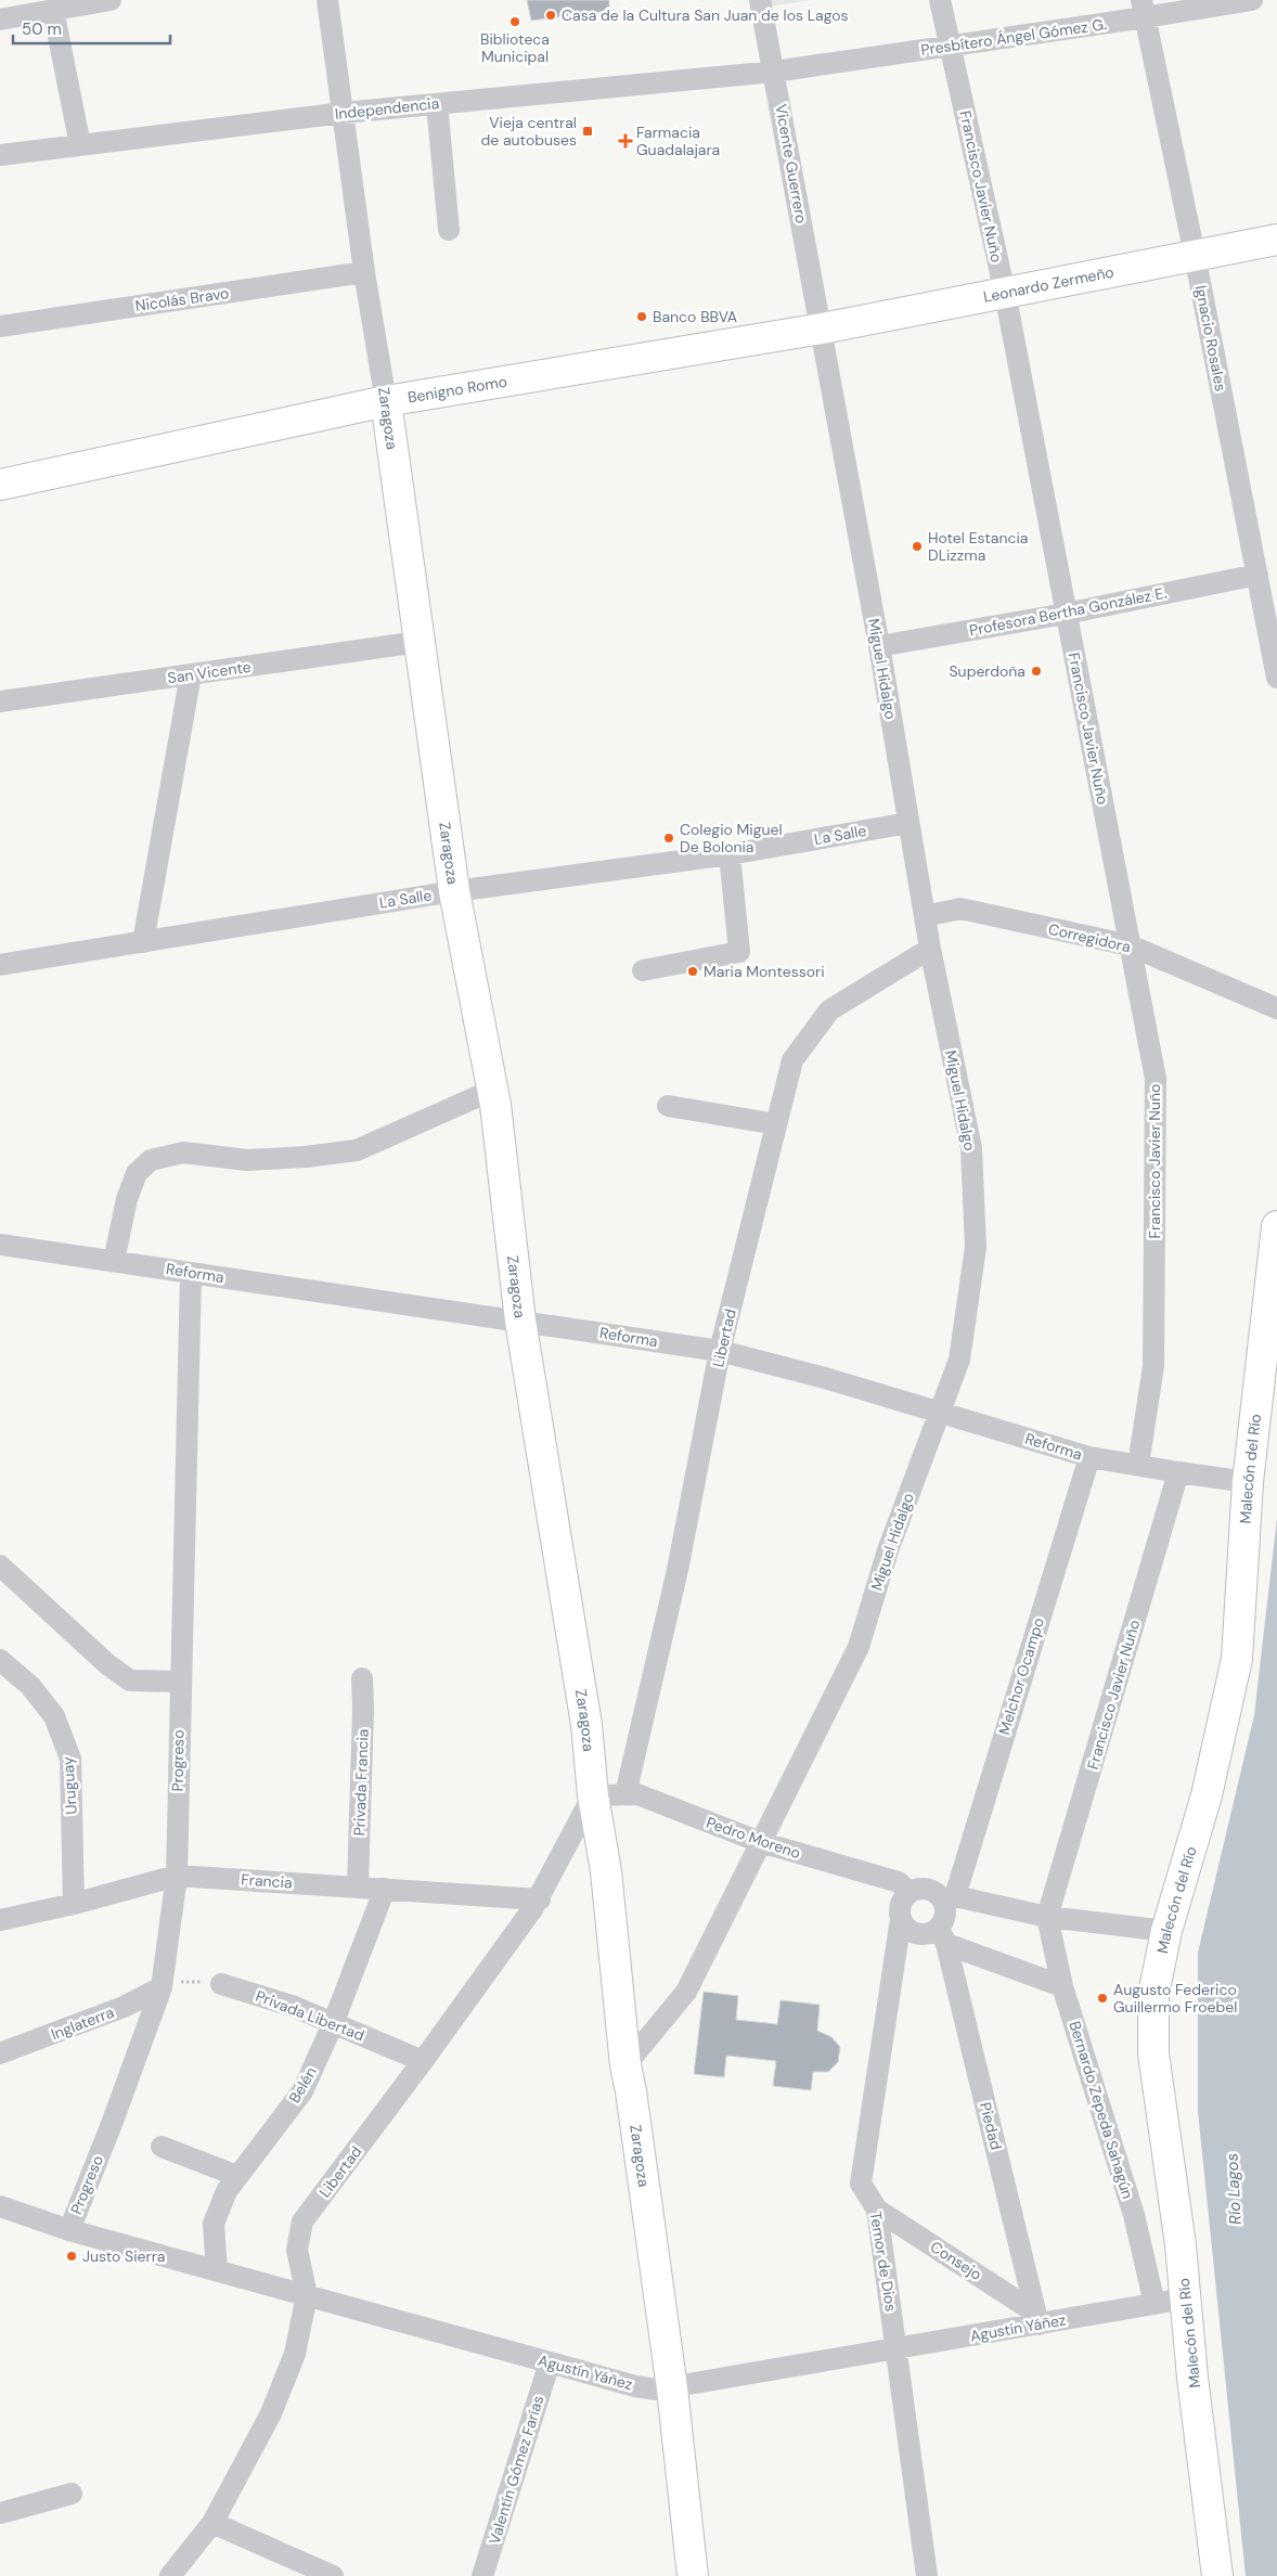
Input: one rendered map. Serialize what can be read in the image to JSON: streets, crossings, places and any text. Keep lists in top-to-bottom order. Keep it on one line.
{"streets":{"street":["Presbítero Ángel Gómez G.","Independencia","Vicente Guerrero","Francisco Javier Nuño","Leonardo Zermeño","Nicolás Bravo","Ignacio Rosales","Benigno Romo","Zaragoza","Profesora Bertha González E.","Miguel Hidalgo","San Vicente","La Salle","Corregidora","Reforma","Libertad","Malecón del Río","Melchor Ocampo","Progreso","Privada Francia","Uruguay","Pedro Moreno","Francia","Privada Libertad","Inglaterra","Belén","Bernardo Zepeda Sahagún","Piedad","Consejo","Temor de Dios","Agustín Yáñez","Valentín Gómez Farías"]},"crossings":[["Presbítero Ángel Gómez G.","Independencia"],["Presbítero Ángel Gómez G.","Vicente Guerrero"],["Presbítero Ángel Gómez G.","Francisco Javier Nuño"],["Presbítero Ángel Gómez G.","Ignacio Rosales"],["Independencia","Vicente Guerrero"],["Independencia","Zaragoza"],["Vicente Guerrero","Leonardo Zermeño"],["Vicente Guerrero","Benigno Romo"],["Vicente Guerrero","Miguel Hidalgo"],["Francisco Javier Nuño","Leonardo Zermeño"],["Francisco Javier Nuño","Profesora Bertha González E."],["Francisco Javier Nuño","Corregidora"],["Francisco Javier Nuño","Reforma"],["Francisco Javier Nuño","Bernardo Zepeda Sahagún"],["Leonardo Zermeño","Ignacio Rosales"],["Leonardo Zermeño","Benigno Romo"],["Leonardo Zermeño","Miguel Hidalgo"],["Nicolás Bravo","Zaragoza"],["Ignacio Rosales","Profesora Bertha González E."],["Benigno Romo","Zaragoza"],["Benigno Romo","Miguel Hidalgo"],["Zaragoza","Miguel Hidalgo"],["Zaragoza","San Vicente"],["Zaragoza","La Salle"],["Zaragoza","Reforma"],["Zaragoza","Libertad"],["Zaragoza","Pedro Moreno"],["Zaragoza","Agustín Yáñez"],["Profesora Bertha González E.","Miguel Hidalgo"],["Miguel Hidalgo","La Salle"],["Miguel Hidalgo","Corregidora"],["Miguel Hidalgo","Reforma"],["Miguel Hidalgo","Libertad"],["Miguel Hidalgo","Pedro Moreno"],["Reforma","Libertad"],["Reforma","Malecón del Río"],["Reforma","Melchor Ocampo"],["Reforma","Progreso"],["Libertad","Pedro Moreno"],["Libertad","Francia"],["Libertad","Privada Libertad"],["Libertad","Agustín Yáñez"],["Malecón del Río","Agustín Yáñez"],["Melchor Ocampo","Pedro Moreno"],["Melchor Ocampo","Piedad"],["Melchor Ocampo","Temor de Dios"],["Progreso","Francia"],["Progreso","Inglaterra"],["Progreso","Agustín Yáñez"],["Privada Francia","Francia"],["Uruguay","Francia"],["Pedro Moreno","Piedad"],["Pedro Moreno","Temor de Dios"],["Francia","Belén"],["Privada Libertad","Belén"],["Belén","Agustín Yáñez"],["Bernardo Zepeda Sahagún","Agustín Yáñez"],["Piedad","Consejo"],["Piedad","Temor de Dios"],["Piedad","Agustín Yáñez"],["Consejo","Temor de Dios"],["Consejo","Agustín Yáñez"],["Temor de Dios","Agustín Yáñez"],["Agustín Yáñez","Valentín Gómez Farías"]],"water":["Río Lagos"],"places":{"other":["Casa de la Cultura San Juan de los Lagos","Biblioteca Municipal","Banco BBVA","Hotel Estancia DLizzma","Superdoña","Colegio Miguel De Bolonia","Maria Montessori","Augusto Federico Guillermo Froebel","Justo Sierra"],"transit":["Vieja central de autobuses"],"health":["Farmacia Guadalajara"]},"scale_bar":"50 m"}
